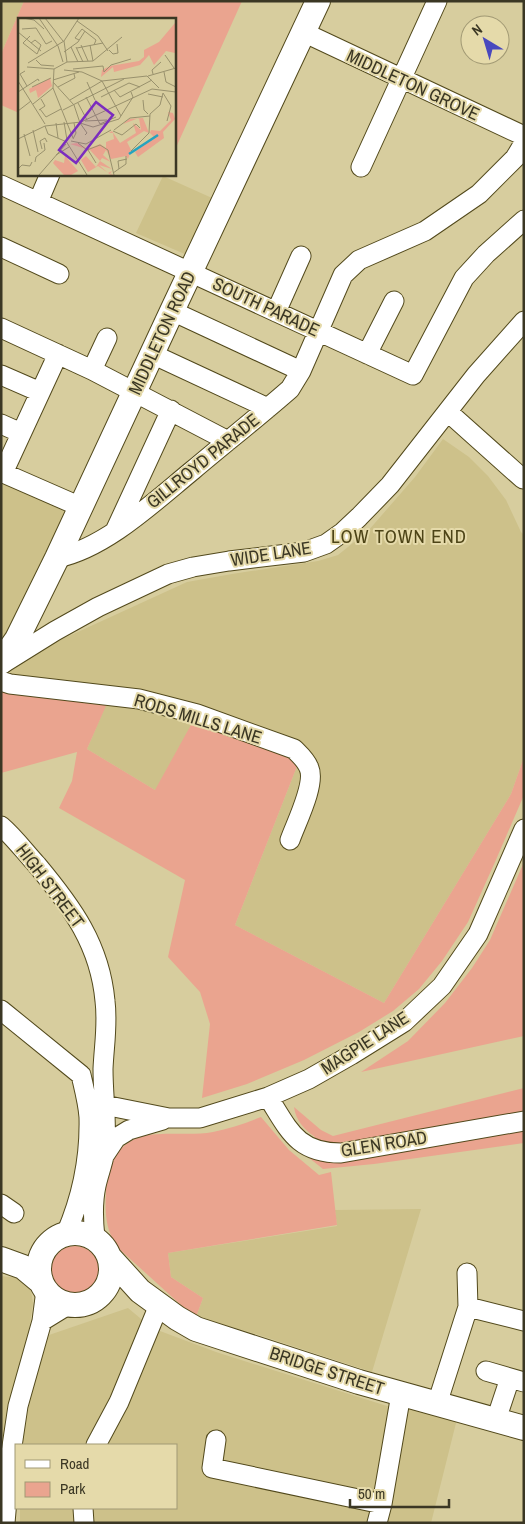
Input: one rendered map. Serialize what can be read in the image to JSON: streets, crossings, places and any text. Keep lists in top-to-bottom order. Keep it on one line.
{"streets":{"main road":["MIDDLETON ROAD","BRIDGE STREET"],"street":["MIDDLETON GROVE","SOUTH PARADE","GILLROYD PARADE","WIDE LANE","RODS MILLS LANE","HIGH STREET","MAGPIE LANE","GLEN ROAD"]},"crossings":[["MIDDLETON GROVE","MIDDLETON ROAD"],["SOUTH PARADE","MIDDLETON ROAD"],["SOUTH PARADE","GILLROYD PARADE"],["MIDDLETON ROAD","GILLROYD PARADE"],["MIDDLETON ROAD","WIDE LANE"],["HIGH STREET","MAGPIE LANE"],["MAGPIE LANE","GLEN ROAD"]],"districts":["LOW TOWN END"],"legend":["Road","Park"],"scale_bar":"50 m","north":"top left"}
